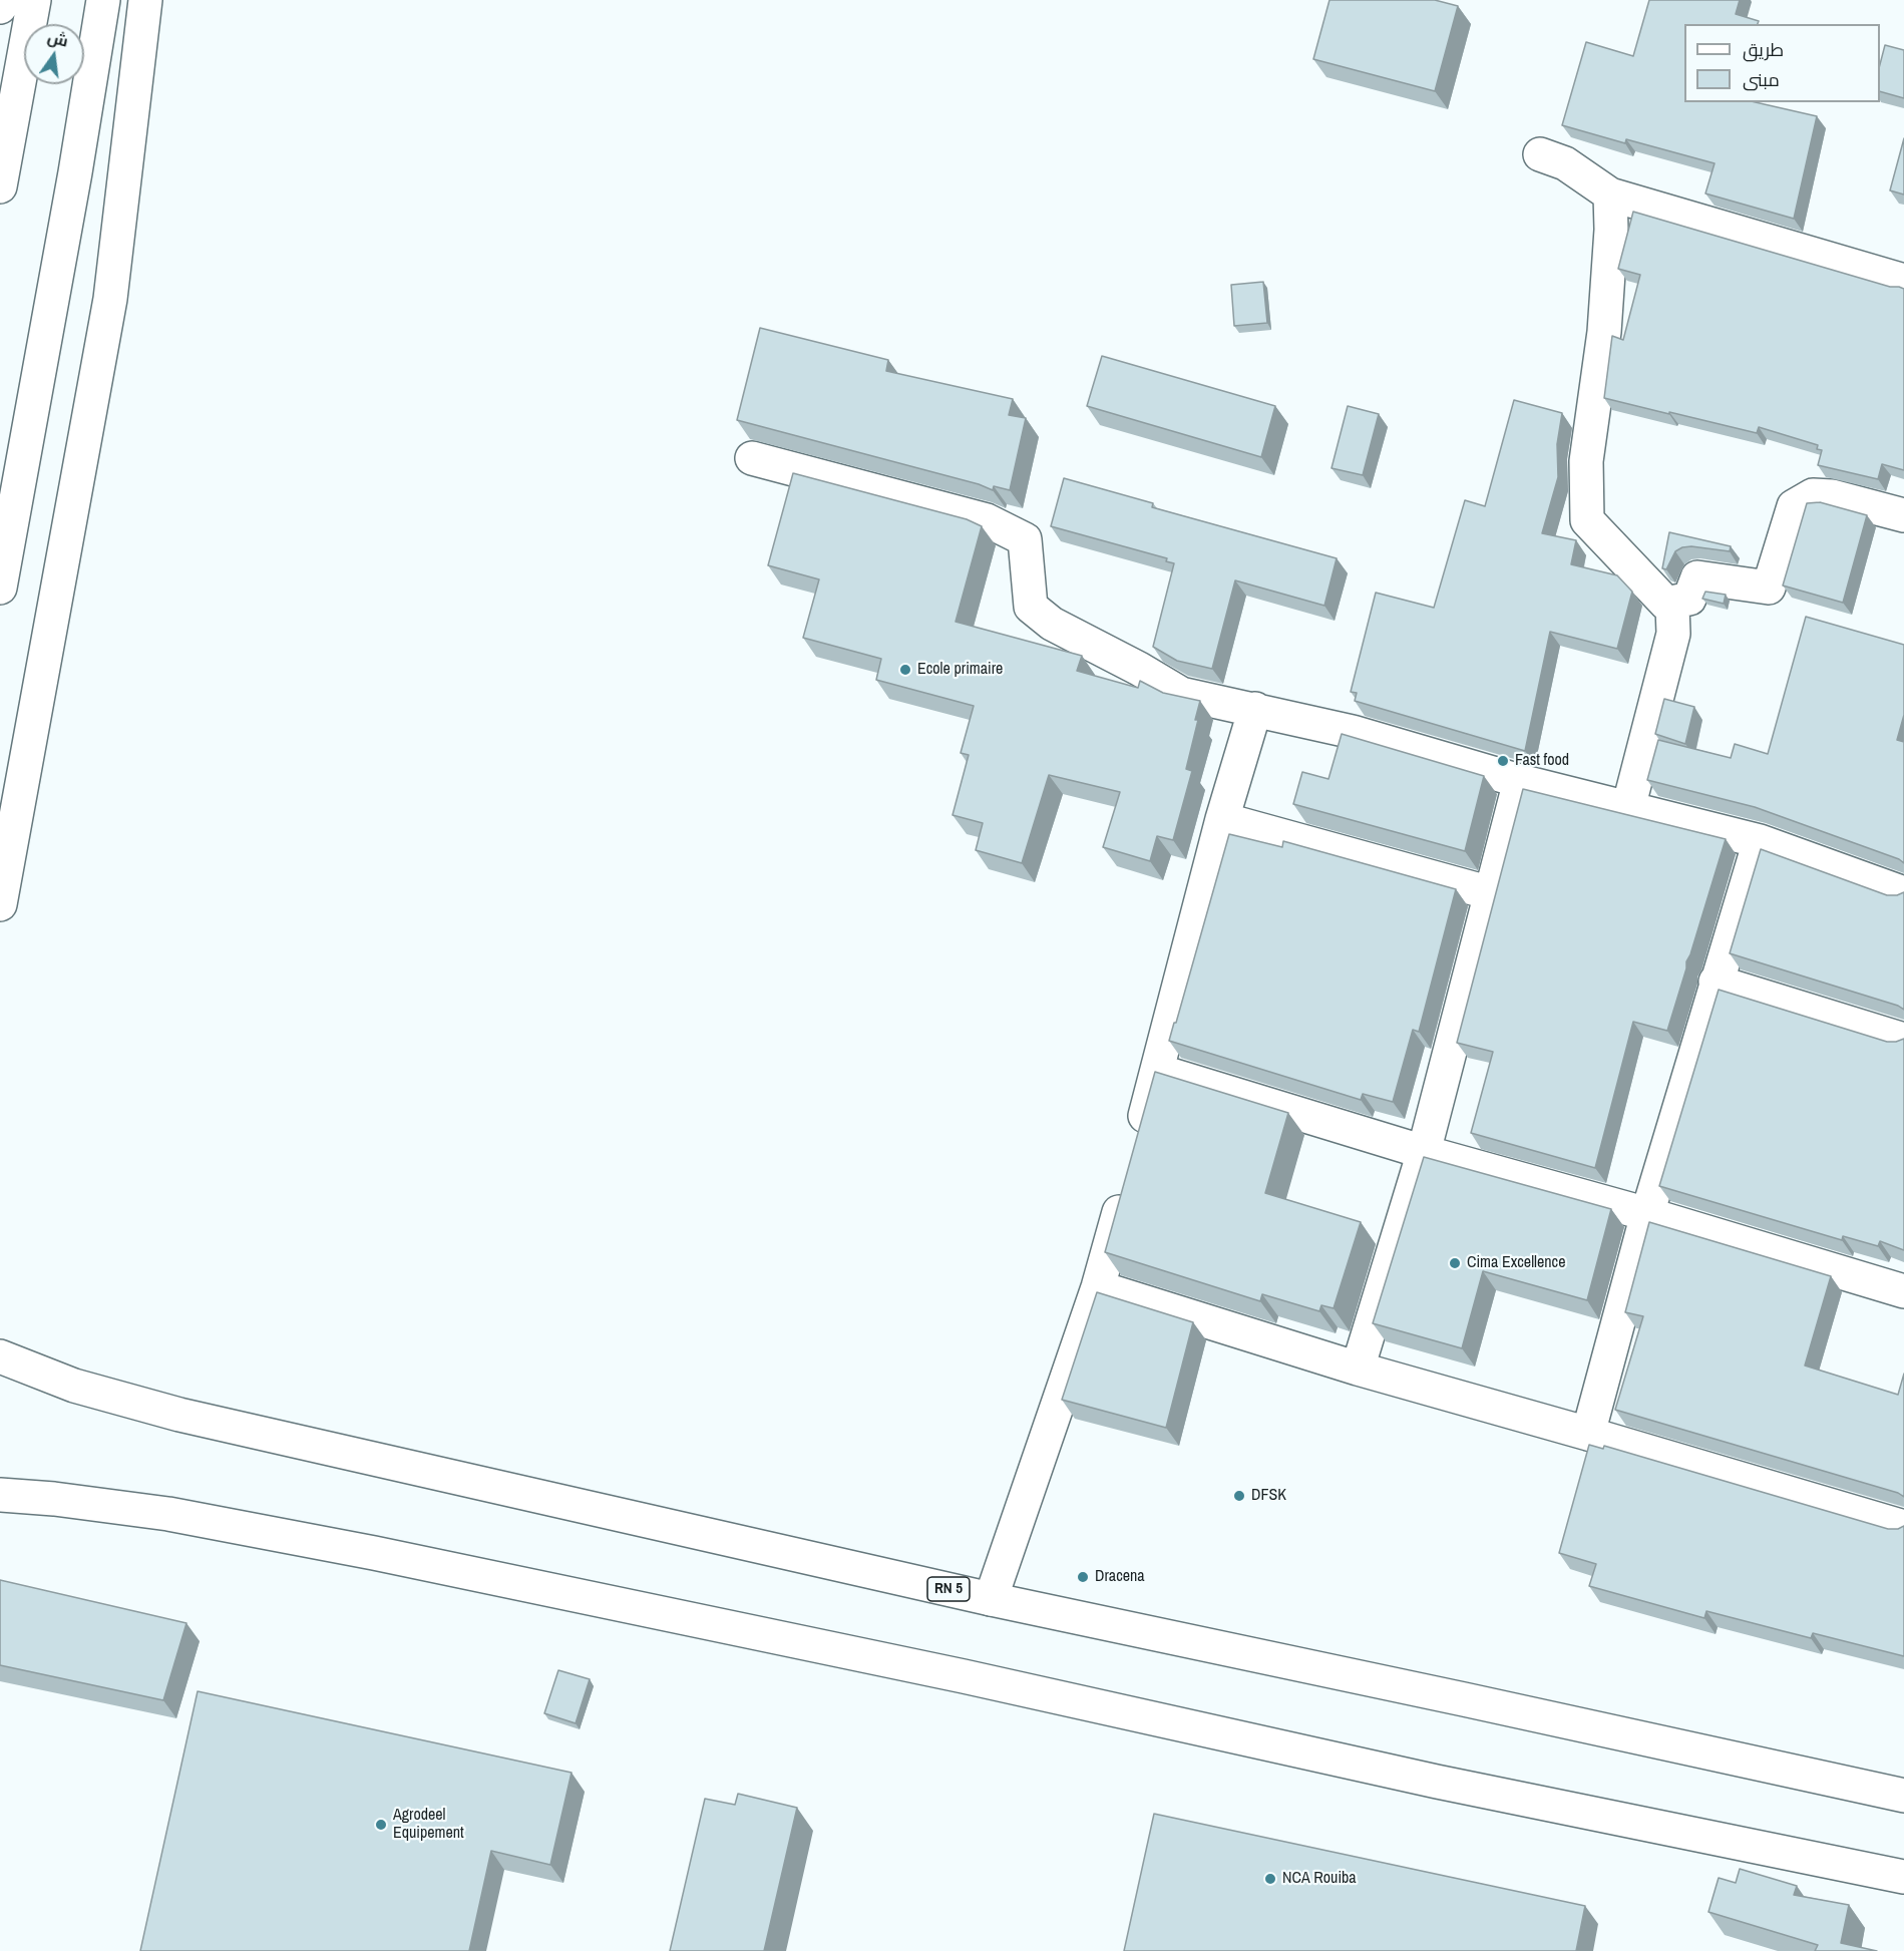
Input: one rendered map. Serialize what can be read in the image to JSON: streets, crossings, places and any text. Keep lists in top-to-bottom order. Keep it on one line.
{"streets":{"main road":["RN 5"]},"places":["Ecole primaire","Fast food","Cima Excellence","DFSK","Dracena","Agrodeel Equipement","NCA Rouiba"],"legend":["طريق","مبنى"],"north":"top"}
